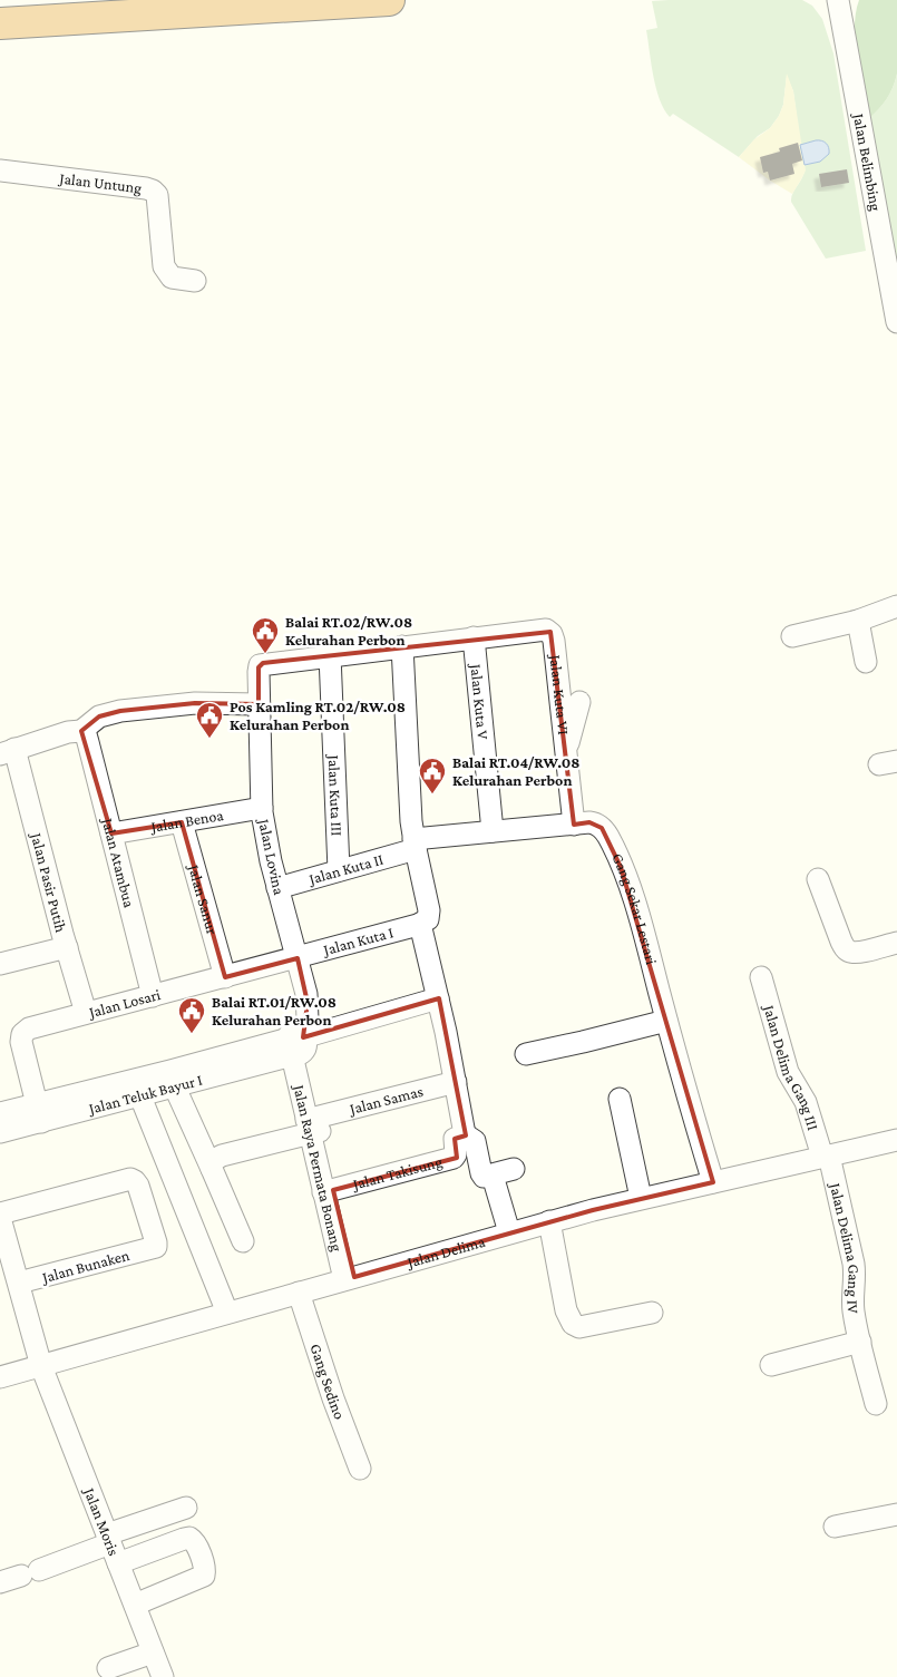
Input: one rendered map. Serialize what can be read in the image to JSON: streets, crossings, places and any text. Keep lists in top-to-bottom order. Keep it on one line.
{"streets":{"street":["Jalan Belimbing","Jalan Untung","Jalan Kuta VI","Jalan Kuta V","Jalan Kuta III","Jalan Benoa","Jalan Lovina","Jalan Atambua","Jalan Kuta II","Jalan Pasir Putih","Jalan Sanur","Gang Sekar Lestari","Jalan Kuta I","Jalan Losari","Jalan Delima Gang III","Jalan Teluk Bayur I","Jalan Samas","Jalan Raya Permata Bonang","Jalan Takisung","Jalan Delima Gang IV","Jalan Delima","Jalan Bunaken","Gang Sedino","Jalan Moris"]},"crossings":[["Jalan Kuta VI","Jalan Kuta V"],["Jalan Kuta VI","Jalan Kuta II"],["Jalan Kuta VI","Gang Sekar Lestari"],["Jalan Kuta V","Jalan Kuta II"],["Jalan Kuta III","Jalan Lovina"],["Jalan Kuta III","Jalan Kuta II"],["Jalan Benoa","Jalan Lovina"],["Jalan Benoa","Jalan Atambua"],["Jalan Benoa","Jalan Sanur"],["Jalan Lovina","Jalan Kuta II"],["Jalan Lovina","Jalan Kuta I"],["Jalan Lovina","Jalan Losari"],["Jalan Lovina","Jalan Teluk Bayur I"],["Jalan Lovina","Jalan Raya Permata Bonang"],["Jalan Atambua","Jalan Losari"],["Jalan Kuta II","Gang Sekar Lestari"],["Jalan Pasir Putih","Jalan Losari"],["Jalan Sanur","Jalan Losari"],["Gang Sekar Lestari","Jalan Delima"],["Jalan Kuta I","Jalan Losari"],["Jalan Losari","Jalan Teluk Bayur I"],["Jalan Delima Gang III","Jalan Delima Gang IV"],["Jalan Delima Gang III","Jalan Delima"],["Jalan Teluk Bayur I","Jalan Raya Permata Bonang"],["Jalan Samas","Jalan Raya Permata Bonang"],["Jalan Raya Permata Bonang","Jalan Takisung"],["Jalan Raya Permata Bonang","Jalan Delima"],["Jalan Delima Gang IV","Jalan Delima"],["Jalan Delima","Gang Sedino"],["Jalan Delima","Jalan Moris"],["Jalan Bunaken","Jalan Moris"]],"places":{"public building":["Balai RT.02/RW.08 Kelurahan Perbon","Pos Kamling RT.02/RW.08 Kelurahan Perbon","Balai RT.04/RW.08 Kelurahan Perbon","Balai RT.01/RW.08 Kelurahan Perbon"]}}
